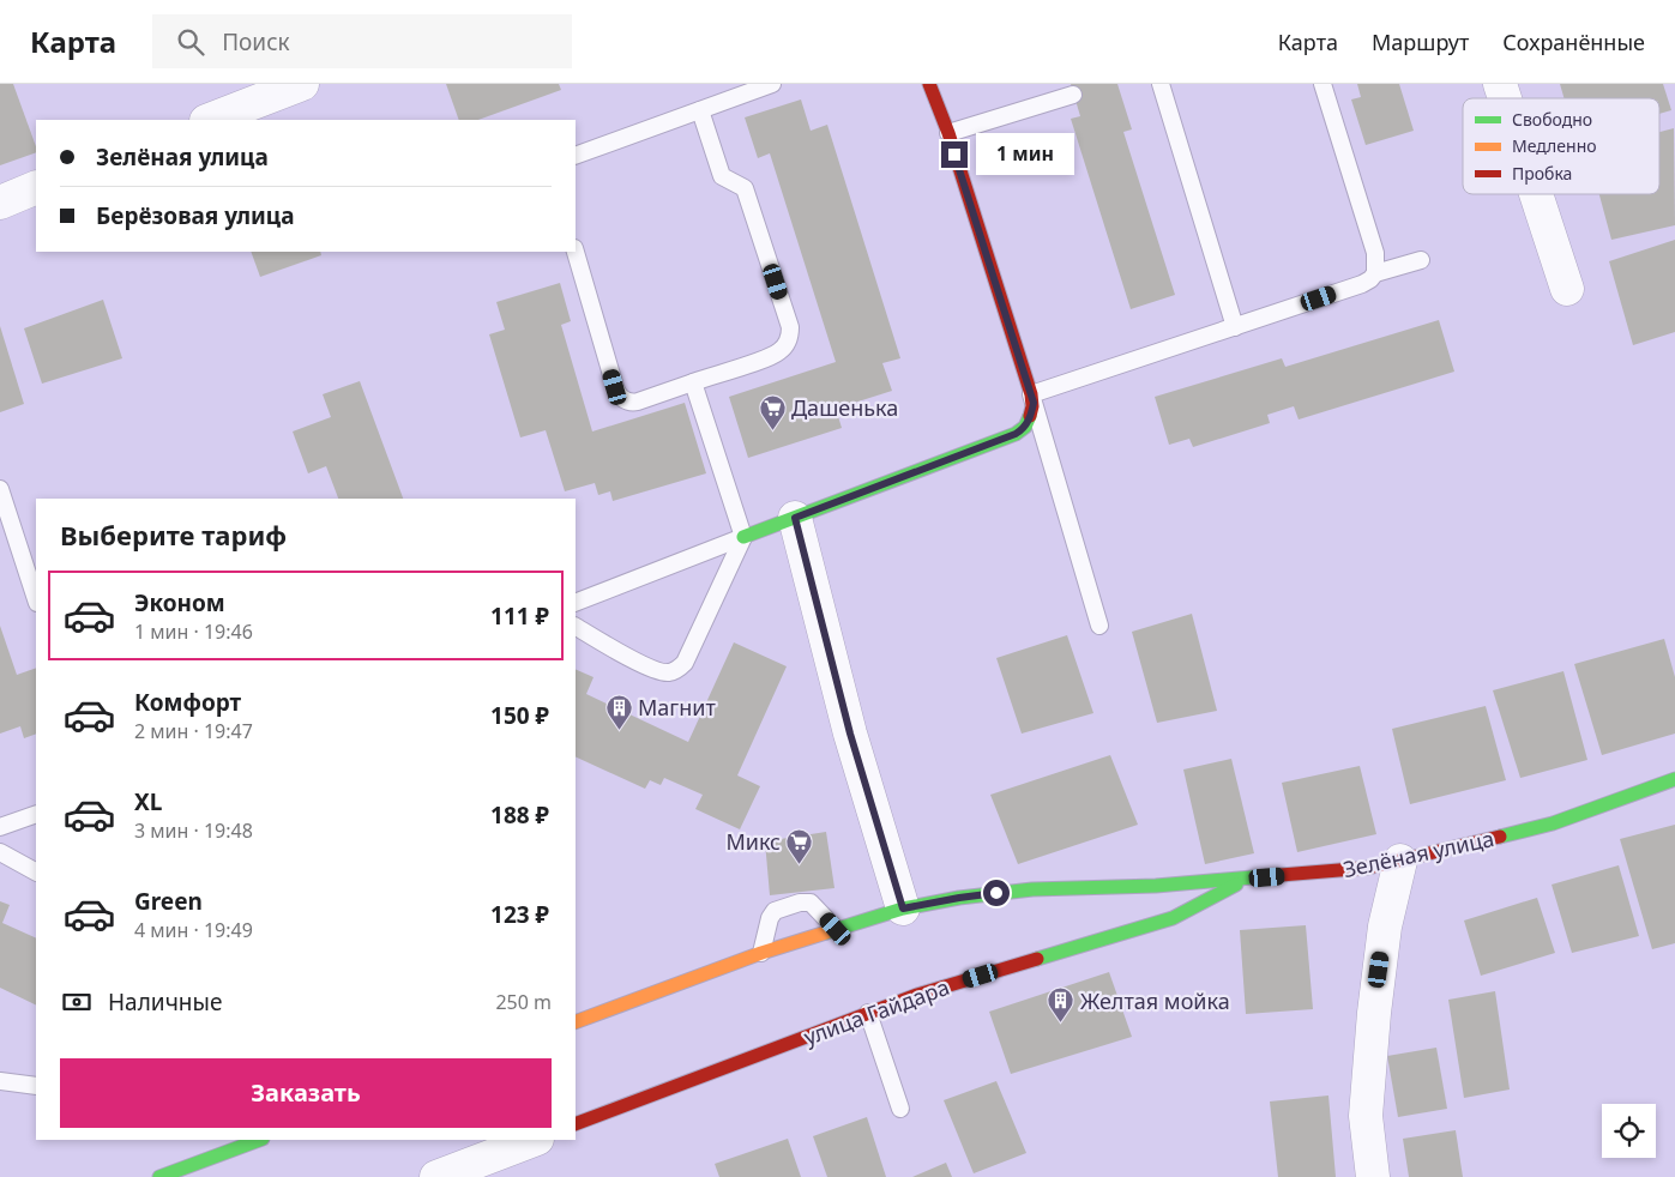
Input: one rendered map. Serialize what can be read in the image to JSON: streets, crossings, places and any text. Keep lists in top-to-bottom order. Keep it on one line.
{"streets":{"street":["Зелёная улица","улица Гайдара"]},"crossings":[["Зелёная улица","улица Гайдара"]],"places":{"supermarket":["Дашенька","Микс"],"building":["Магнит","Желтая мойка"]},"legend":["Свободно","Медленно","Пробка"],"page":{"header":"Карта","search":"Поиск","nav":["Карта","Маршрут","Сохранённые"],"banner":["Зелёная улица","Берёзовая улица"],"bubble":"1 мин","heading":"Выберите тариф","list":[{"name":"Эконом","note":"1 мин · 19:46","value":"111 ₽"},{"name":"Комфорт","note":"2 мин · 19:47","value":"150 ₽"},{"name":"XL","note":"3 мин · 19:48","value":"188 ₽"},{"name":"Green","note":"4 мин · 19:49","value":"123 ₽"}],"pay":["Наличные","250 m"],"buttons":"Заказать"}}
